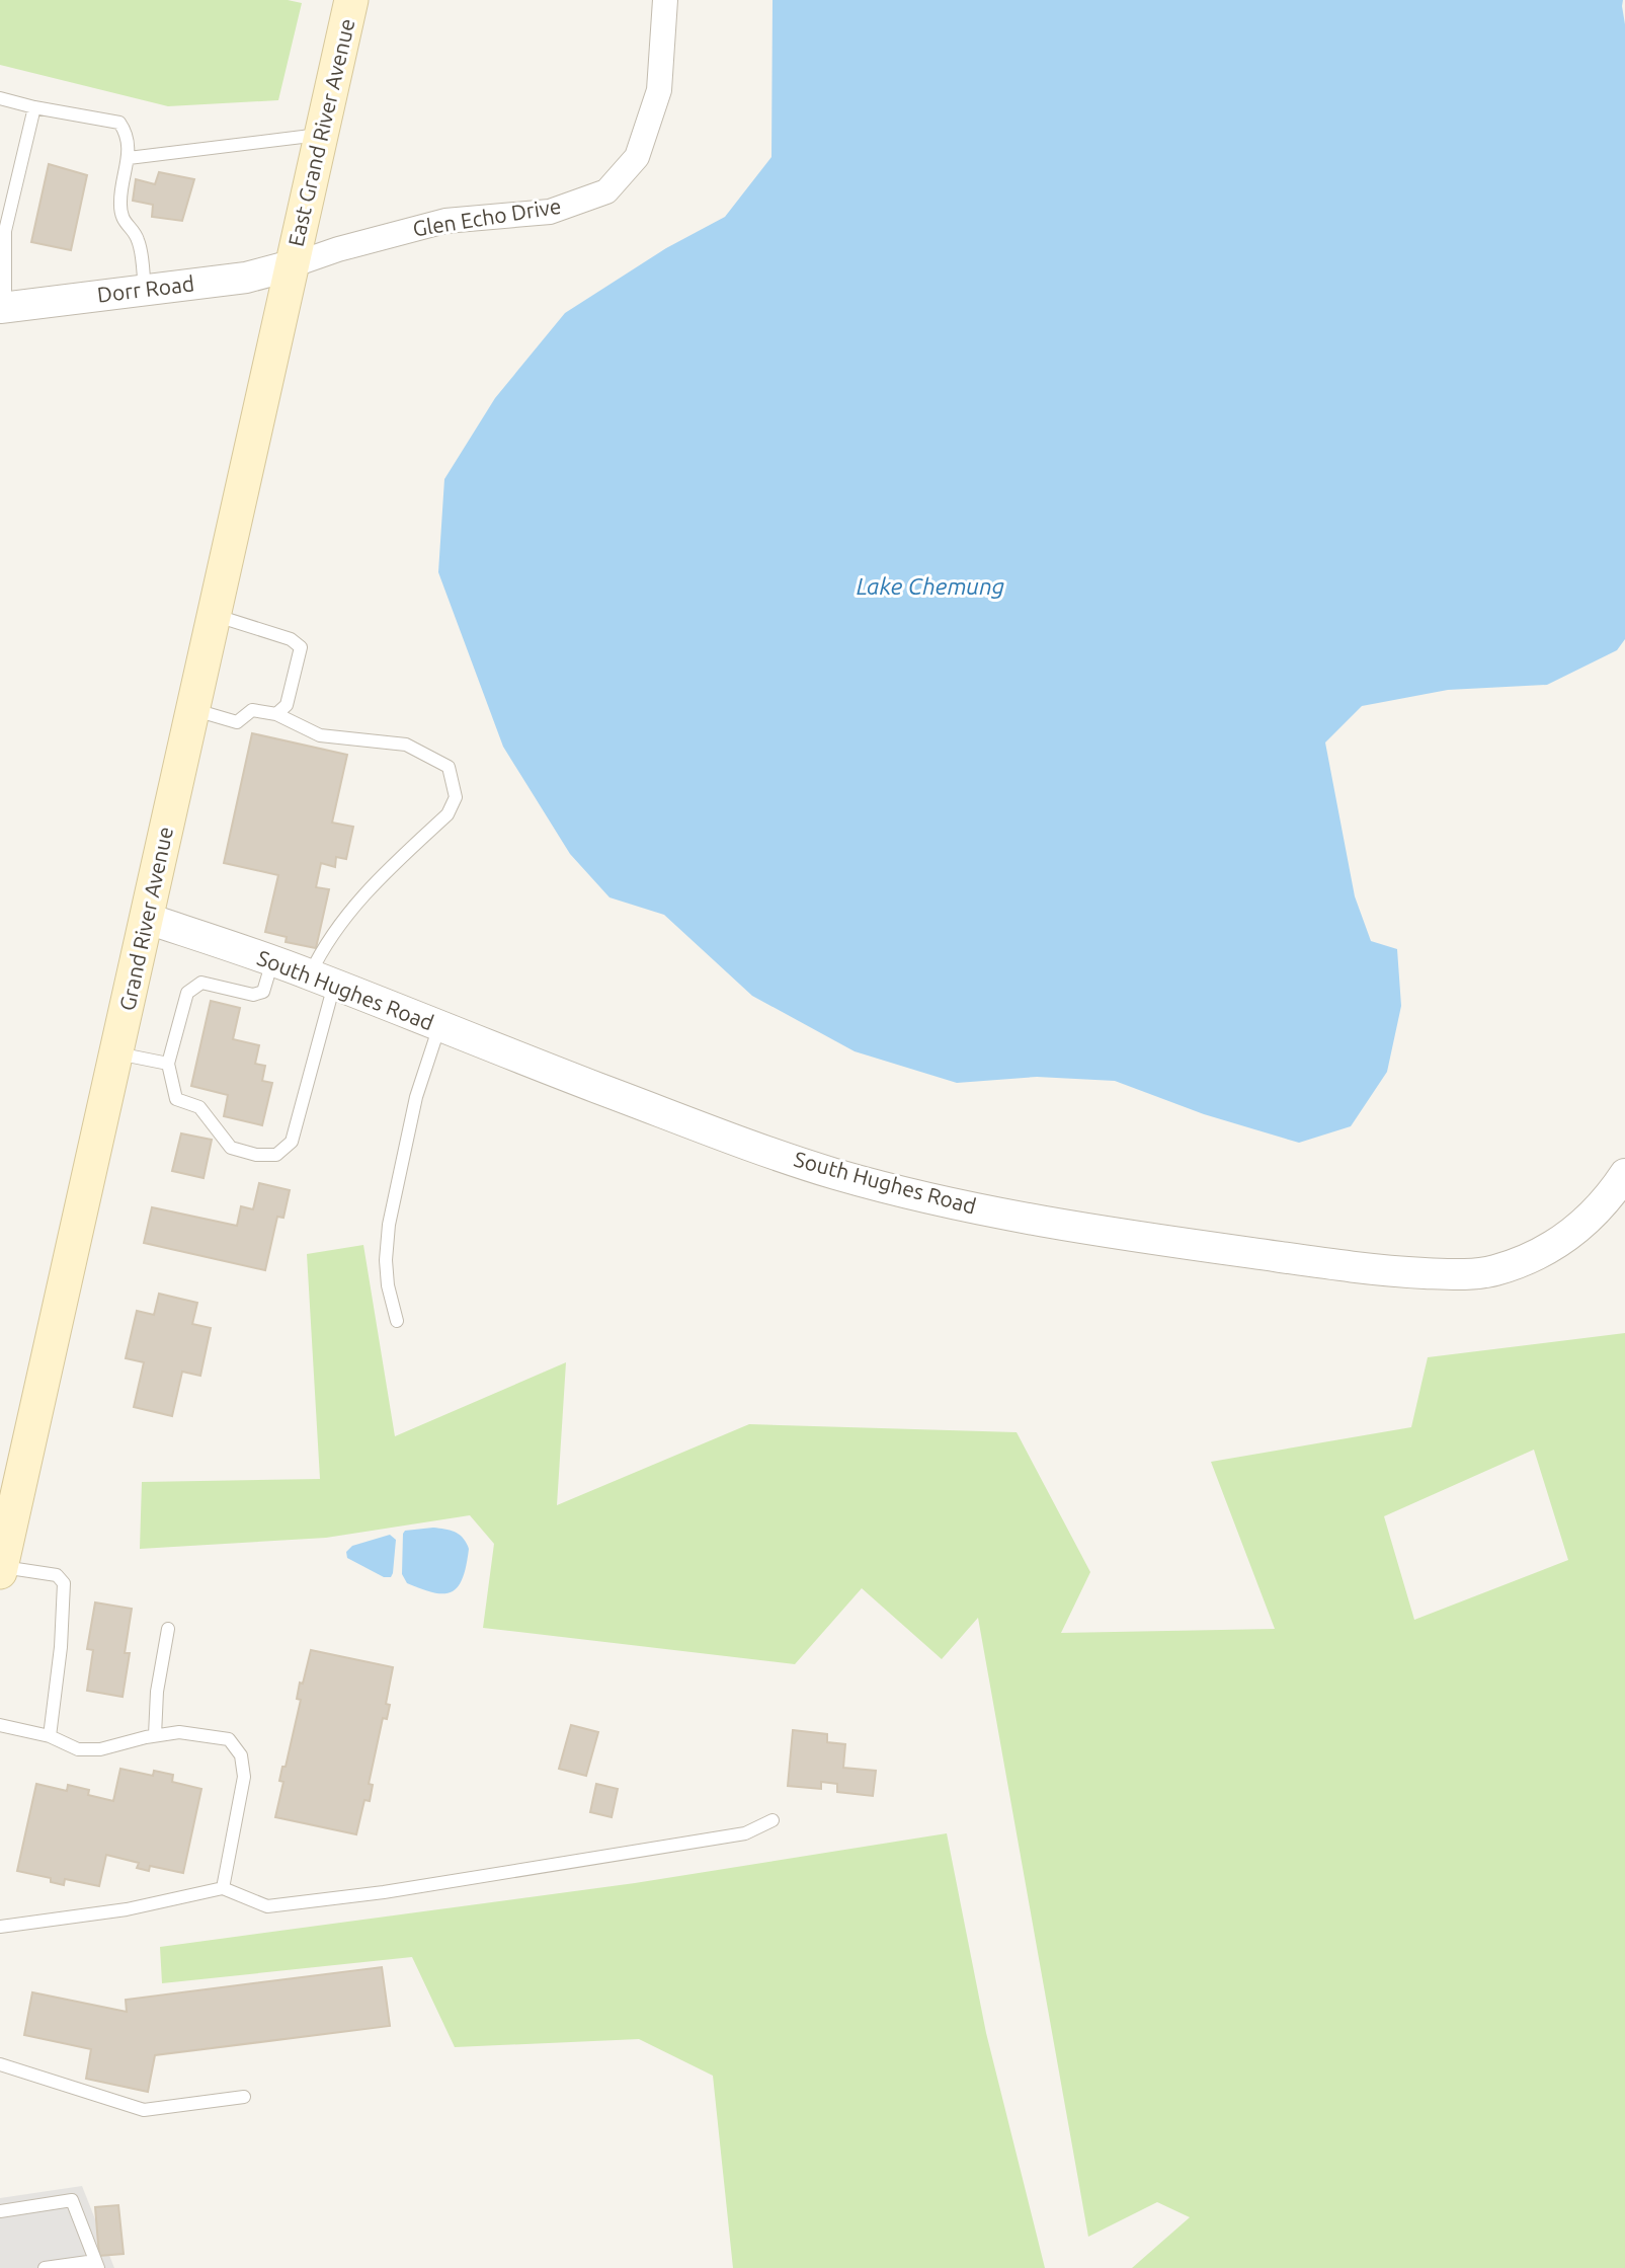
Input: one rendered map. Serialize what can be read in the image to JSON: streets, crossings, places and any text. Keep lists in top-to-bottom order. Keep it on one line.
{"streets":{"main road":["East Grand River Avenue","Grand River Avenue"],"street":["Glen Echo Drive","Dorr Road","South Hughes Road"]},"crossings":[["East Grand River Avenue","Glen Echo Drive"],["East Grand River Avenue","Dorr Road"],["East Grand River Avenue","Grand River Avenue"],["Glen Echo Drive","Dorr Road"],["Glen Echo Drive","Grand River Avenue"],["Dorr Road","Grand River Avenue"],["Grand River Avenue","South Hughes Road"]],"water":["Lake Chemung"]}
